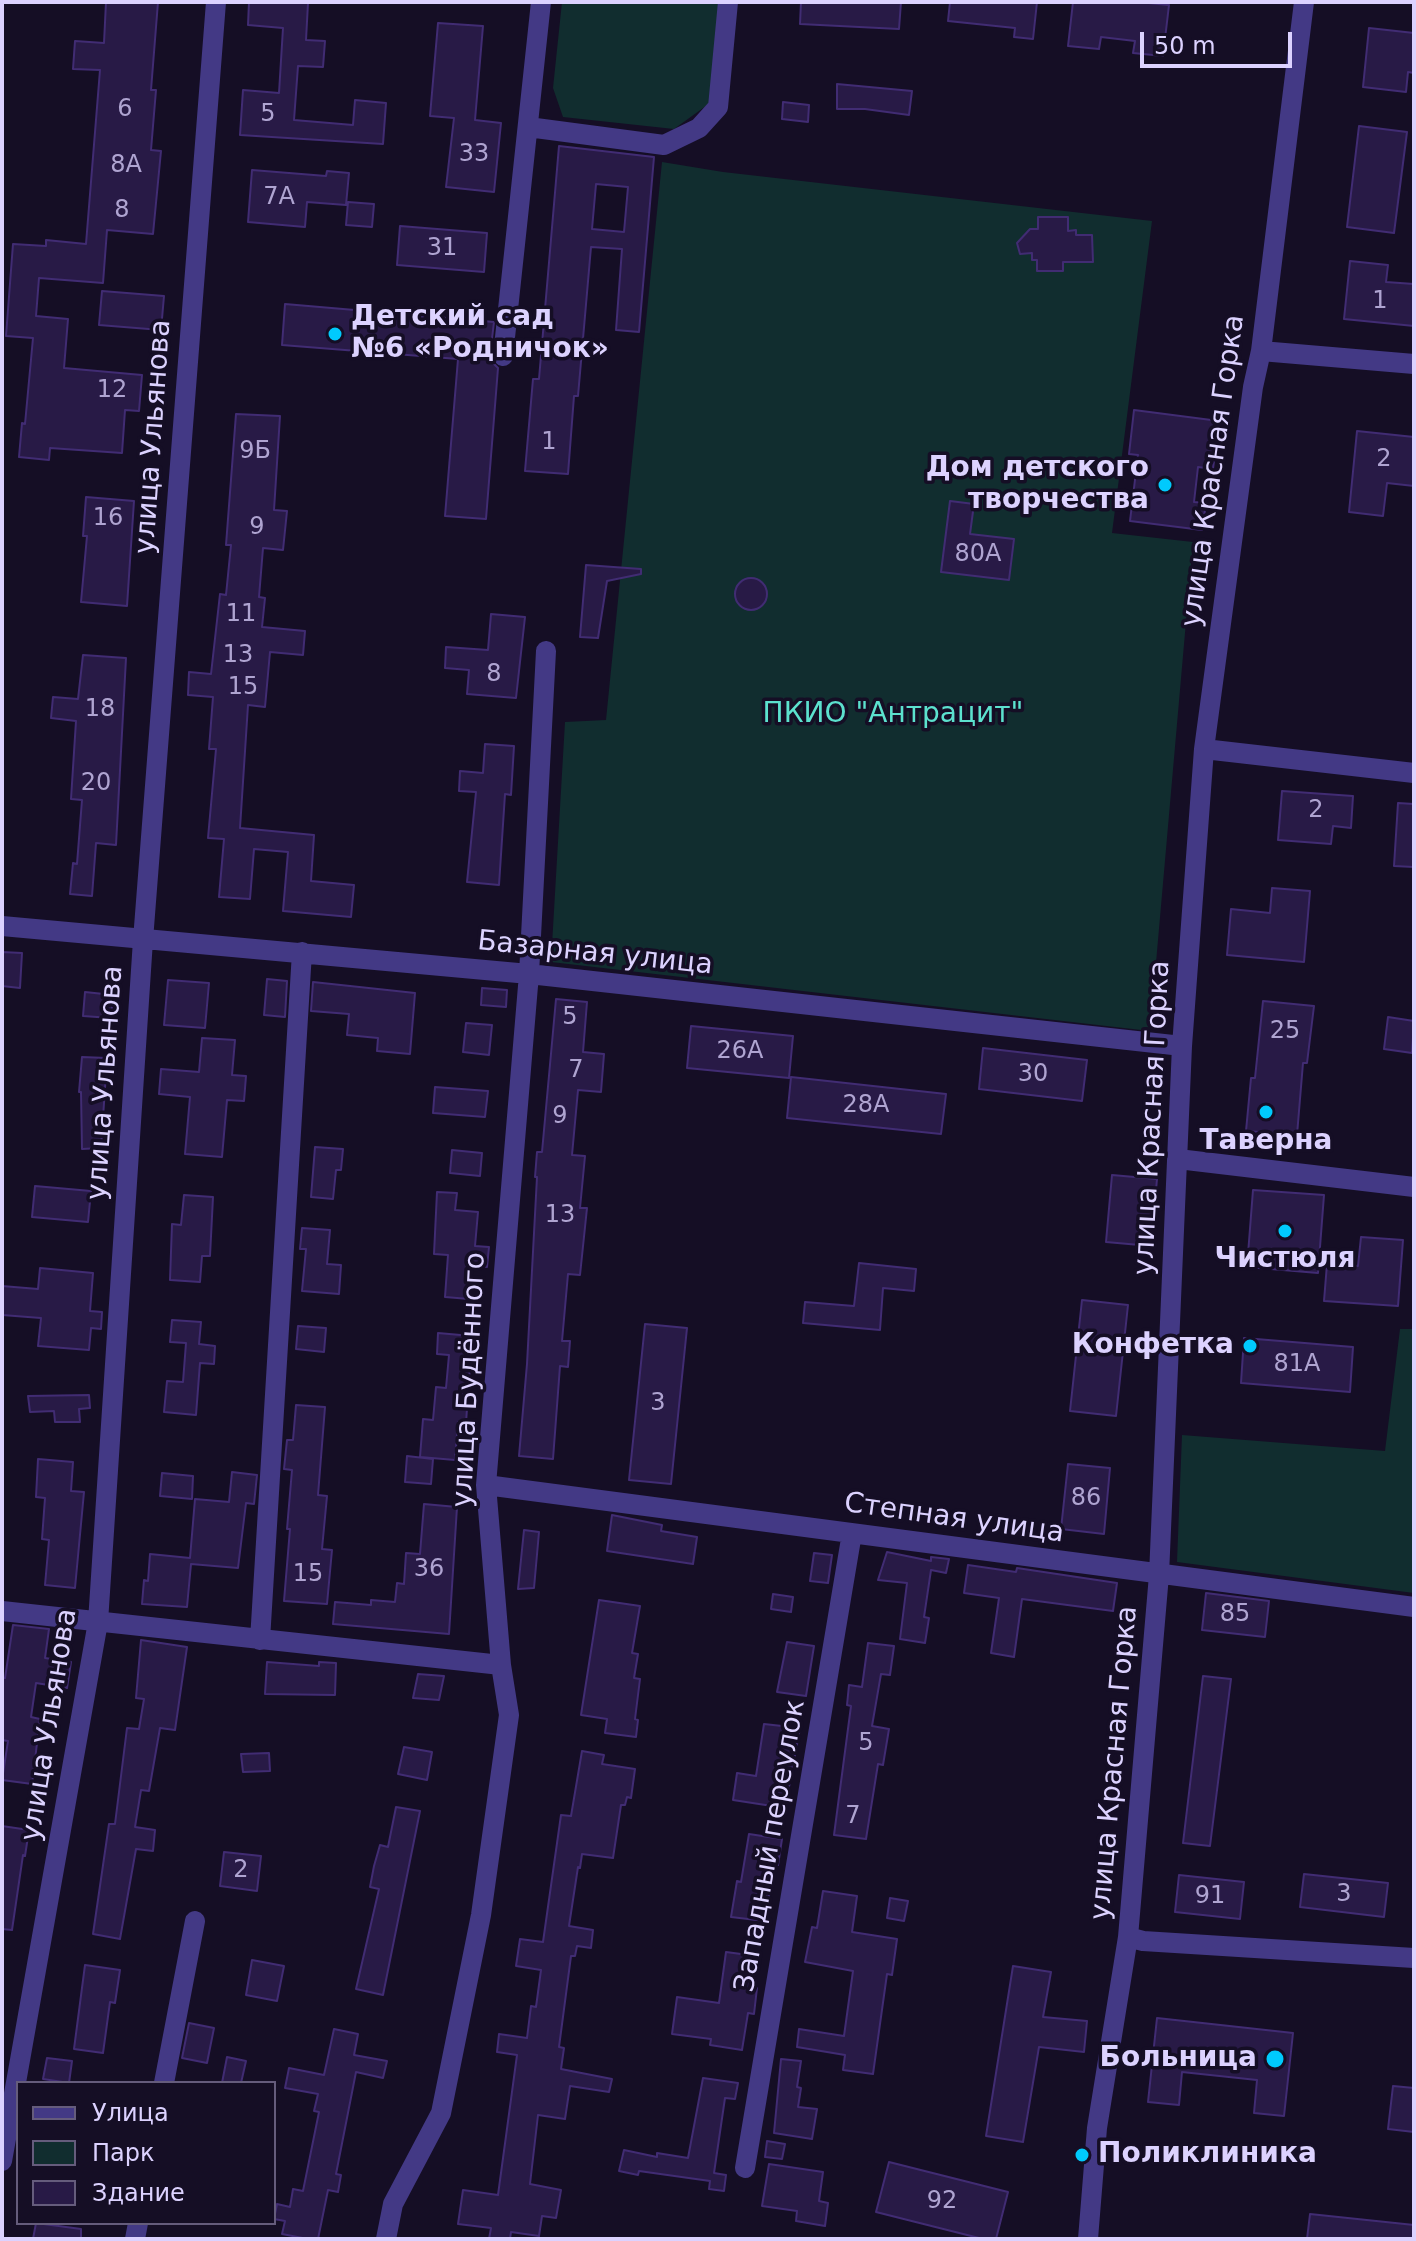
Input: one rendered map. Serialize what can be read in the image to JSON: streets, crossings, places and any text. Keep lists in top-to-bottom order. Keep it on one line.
{"streets":{"street":["улица Ульянова","улица Красная Горка","Базарная улица","улица Будённого","Степная улица","Западный переулок"]},"crossings":[["улица Ульянова","Базарная улица"],["улица Красная Горка","Базарная улица"],["улица Красная Горка","Степная улица"],["Базарная улица","улица Будённого"],["улица Будённого","Степная улица"],["Степная улица","Западный переулок"]],"parks":["ПКИО \"Антрацит\""],"places":["Детский сад №6 «Родничок»","Дом детского творчества","Таверна","Чистюля","Конфетка","Больница","Поликлиника"],"house_numbers":["6","5","33","8А","7А","8","31","1","12","1","9Б","2","16","9","80А","11","13","8","15","18","20","2","5","25","26А","7","30","28А","9","13","81А","3","86","36","15","85","5","7","2","3","91","92"],"legend":["Улица","Парк","Здание"],"scale_bar":"50 m"}
